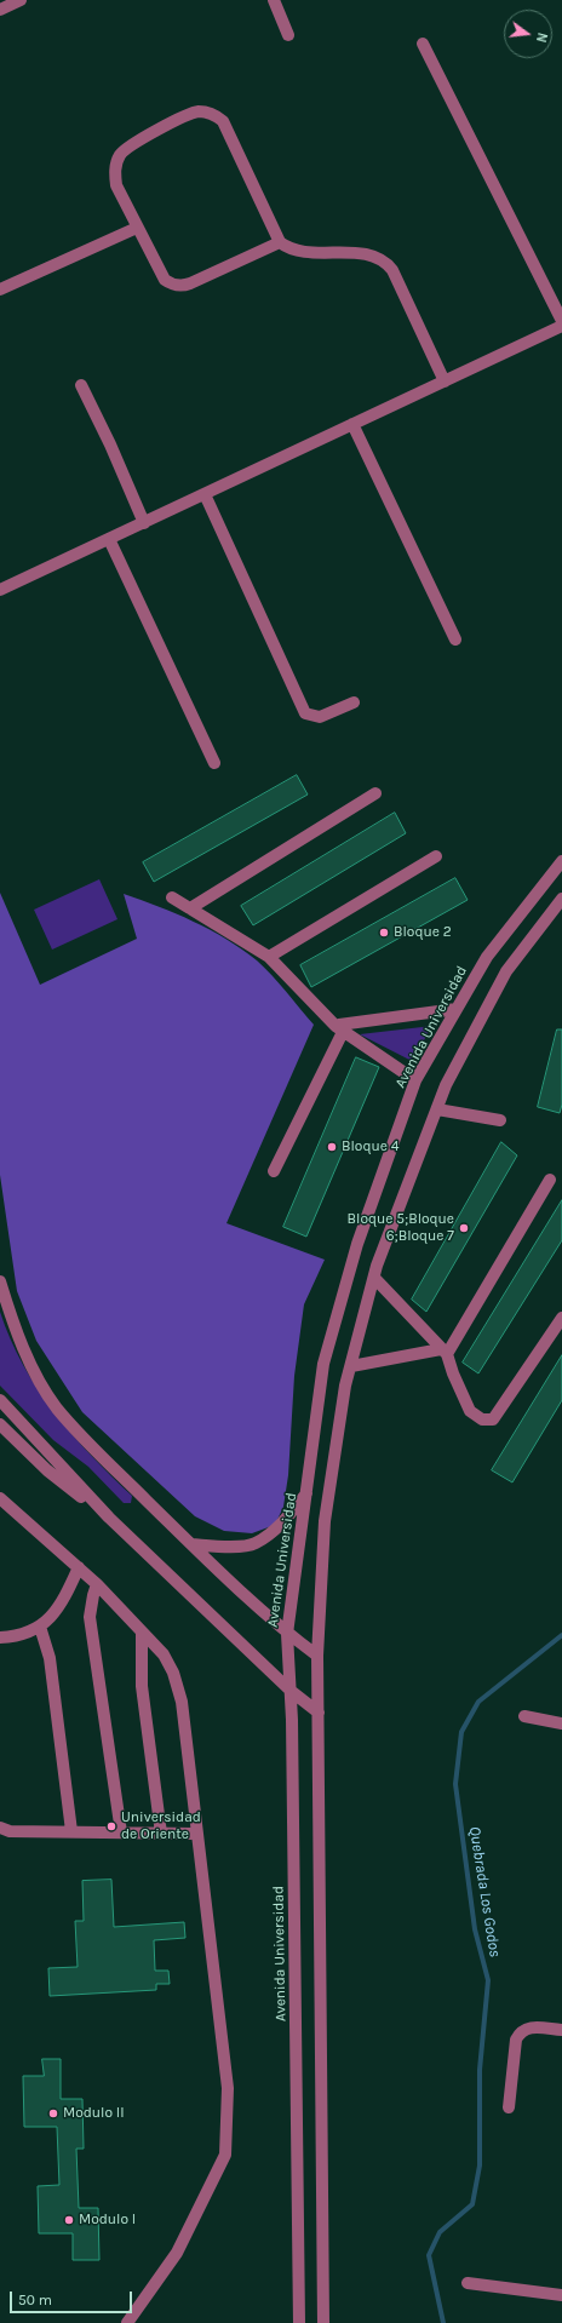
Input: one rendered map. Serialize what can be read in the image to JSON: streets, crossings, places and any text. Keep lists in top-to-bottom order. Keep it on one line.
{"streets":{"street":["Avenida Universidad"]},"water":["Quebrada Los Godos"],"places":["Bloque 2","Bloque 4","Bloque 5;Bloque 6;Bloque 7","Universidad de Oriente","Modulo II","Modulo I"],"scale_bar":"50 m","north":"right"}
